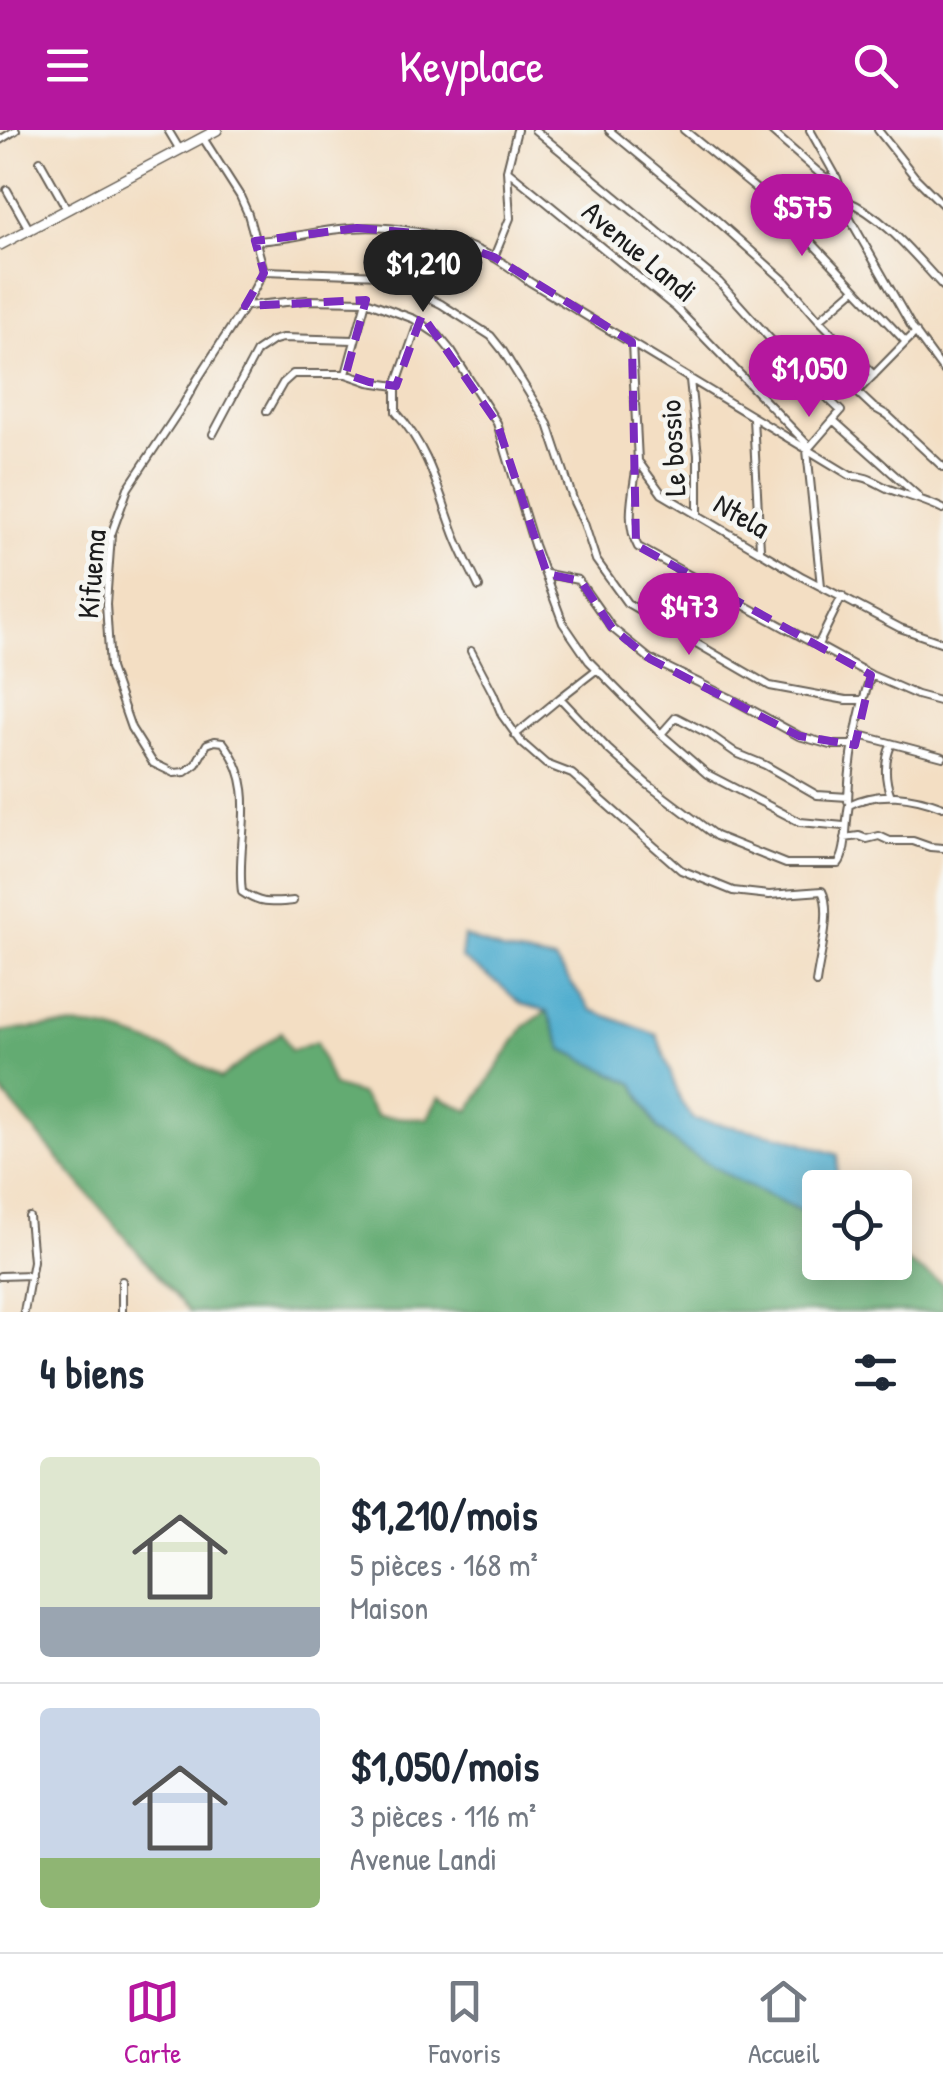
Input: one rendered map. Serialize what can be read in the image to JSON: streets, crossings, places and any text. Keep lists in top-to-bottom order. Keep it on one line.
{"streets":{"street":["Avenue Landi","Le bossio","Ntela","Kifuema"]},"crossings":[["Le bossio","Ntela"]],"page":{"header":"Keyplace","price":["$575","$1,210","$1,050","$473"],"heading":"4 biens","list":[{"name":"$1,210/mois","note":"5 pièces · 168 m² · Maison"},{"name":"$1,050/mois","note":"3 pièces · 116 m² · Avenue Landi"}],"tabs":["Carte","Favoris","Accueil"]}}
